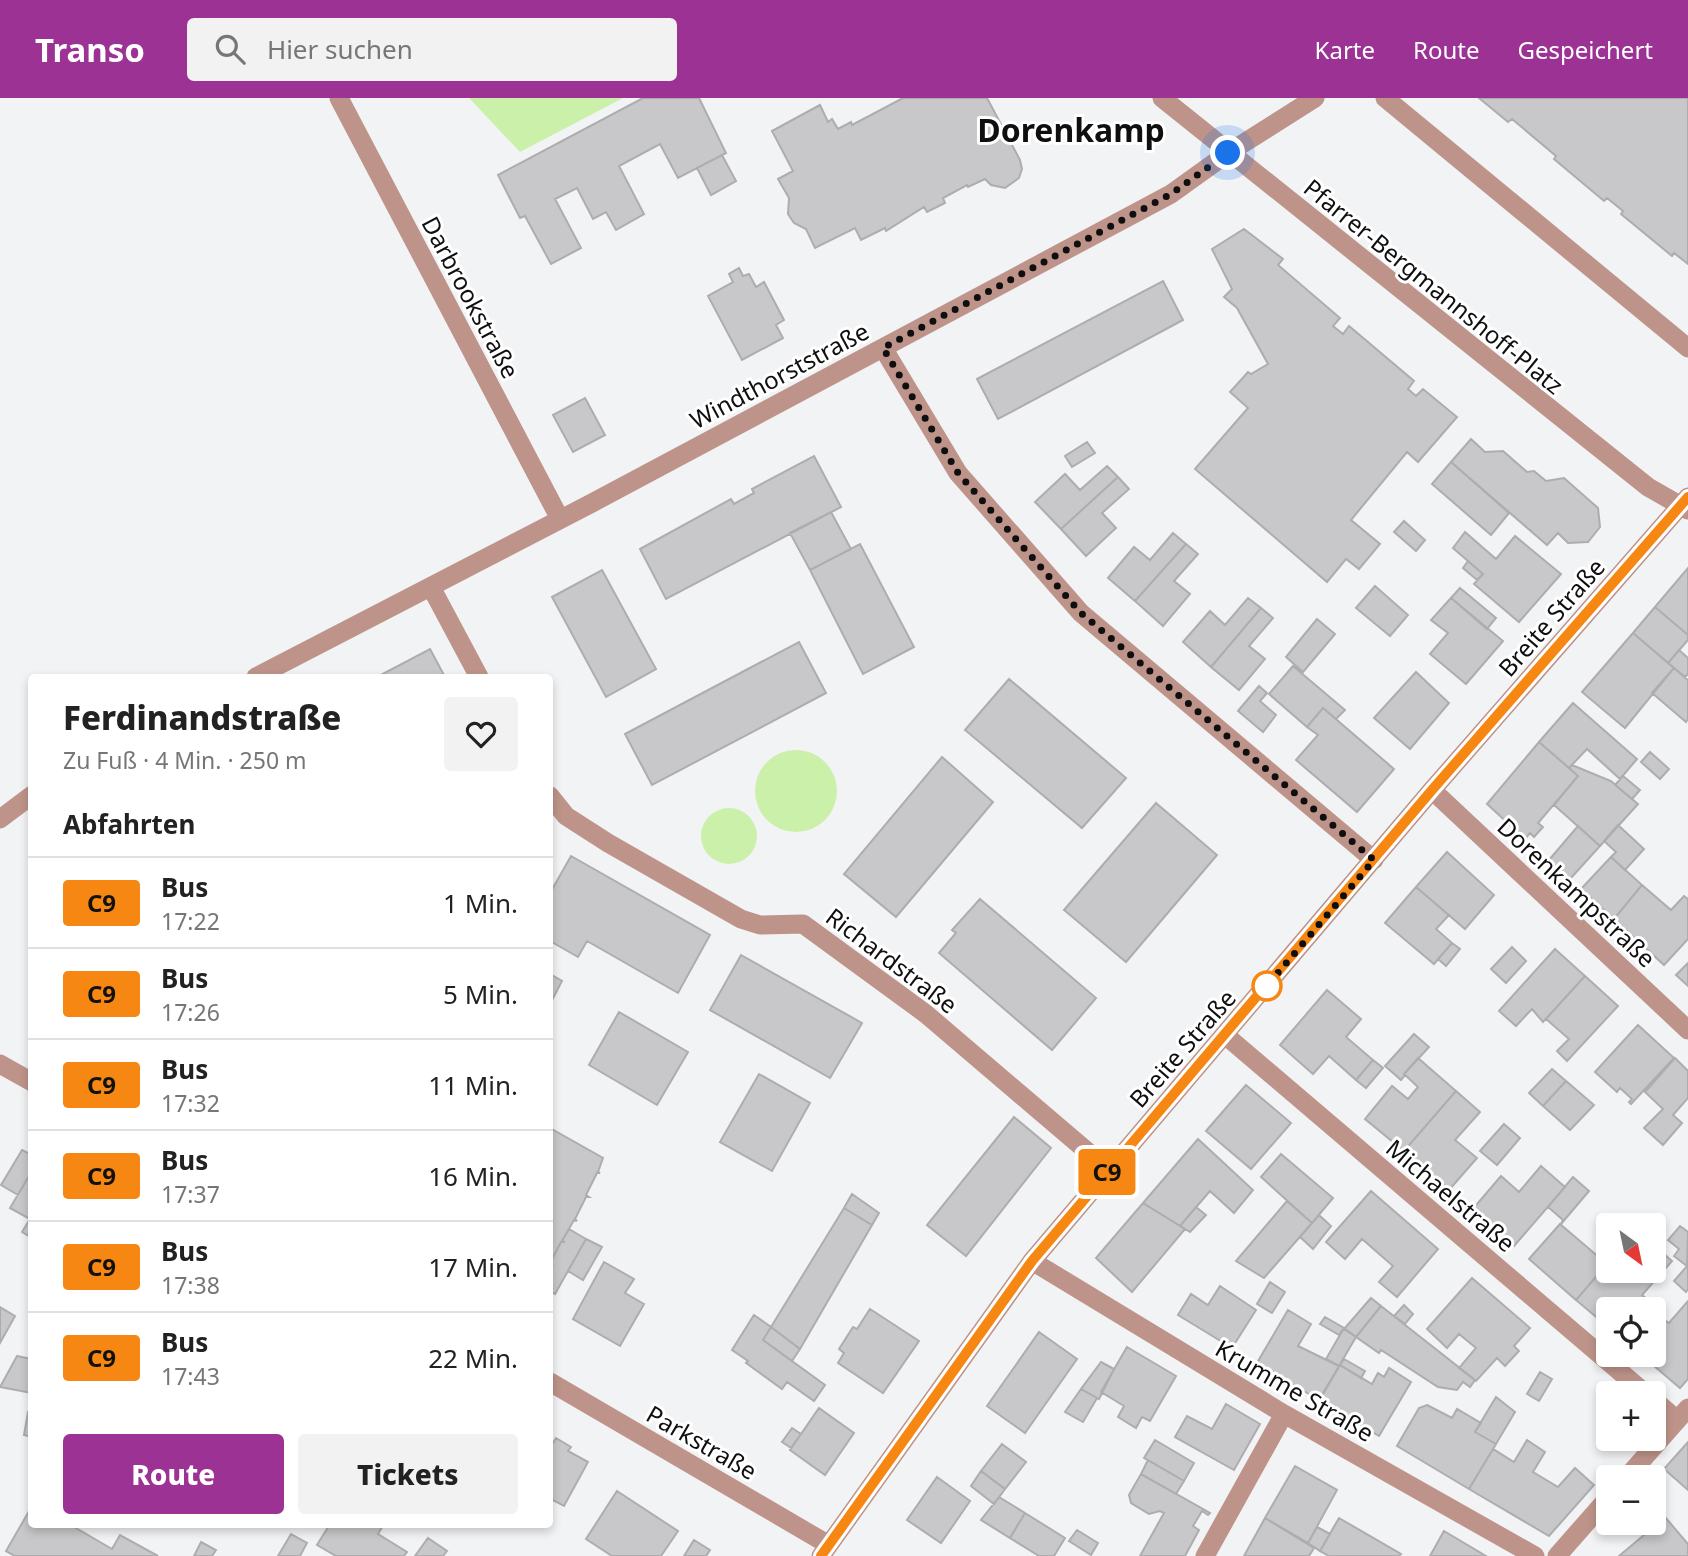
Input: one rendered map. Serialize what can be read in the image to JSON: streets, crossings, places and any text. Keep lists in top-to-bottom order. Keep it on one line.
{"streets":{"street":["Pfarrer-Bergmannshoff-Platz","Darbrookstraße","Windthorststraße","Breite Straße","Dorenkampstraße","Richardstraße","Michaelstraße","Krumme Straße","Parkstraße"]},"crossings":[["Pfarrer-Bergmannshoff-Platz","Windthorststraße"],["Pfarrer-Bergmannshoff-Platz","Breite Straße"],["Darbrookstraße","Windthorststraße"],["Breite Straße","Dorenkampstraße"],["Breite Straße","Richardstraße"],["Breite Straße","Michaelstraße"],["Breite Straße","Krumme Straße"],["Breite Straße","Parkstraße"]],"districts":["Dorenkamp"],"lines":["bus line C9"],"north":"bottom right","page":{"header":"Transo","search":"Hier suchen","nav":["Karte","Route","Gespeichert"],"on_map":"C9","heading":[["Ferdinandstraße","Zu Fuß · 4 Min. · 250 m"],"Abfahrten"],"list":[{"mark":"C9","name":"Bus","note":"17:22","value":"1 Min."},{"mark":"C9","name":"Bus","note":"17:26","value":"5 Min."},{"mark":"C9","name":"Bus","note":"17:32","value":"11 Min."},{"mark":"C9","name":"Bus","note":"17:37","value":"16 Min."},{"mark":"C9","name":"Bus","note":"17:38","value":"17 Min."},{"mark":"C9","name":"Bus","note":"17:43","value":"22 Min."}],"map_buttons":["+","−"],"buttons":["Route","Tickets"]}}
